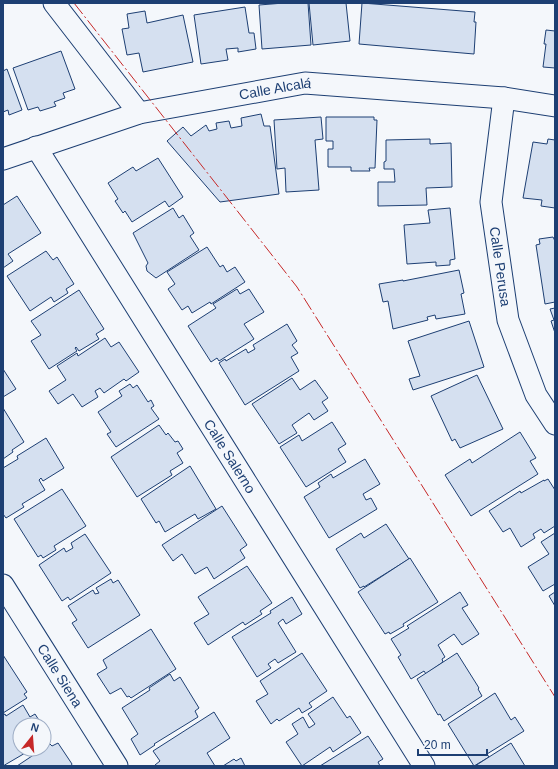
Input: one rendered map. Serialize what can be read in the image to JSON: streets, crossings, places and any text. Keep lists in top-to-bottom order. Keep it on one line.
{"streets":{"street":["Calle Alcalá","Calle Perusa","Calle Salerno","Calle Siena"]},"crossings":[["Calle Alcalá","Calle Perusa"],["Calle Alcalá","Calle Salerno"]],"scale_bar":"20 m","north":"top"}
